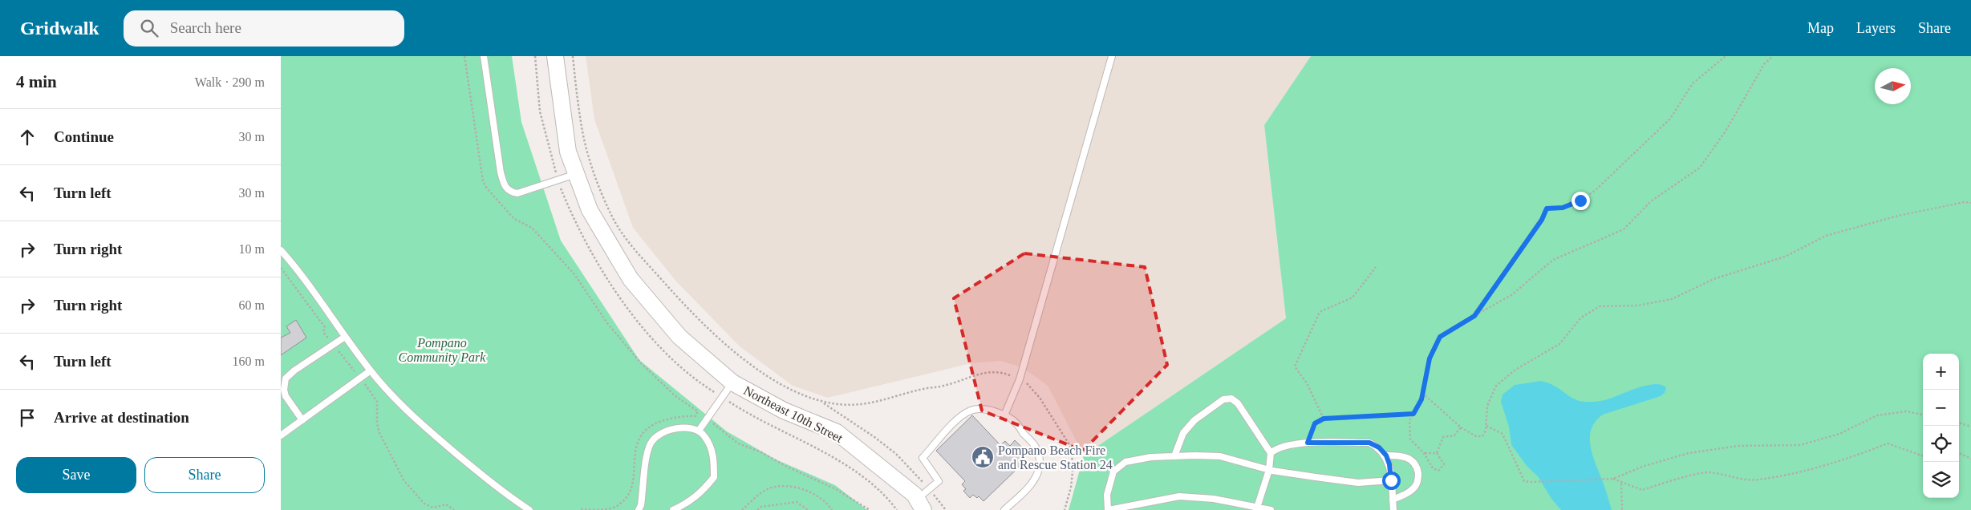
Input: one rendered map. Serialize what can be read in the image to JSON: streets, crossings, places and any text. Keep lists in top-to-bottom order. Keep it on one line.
{"streets":{"street":["Northeast 10th Street"]},"parks":["Pompano Community Park"],"places":{"public building":["Pompano Beach Fire and Rescue Station 24"]},"north":"right","page":{"header":"Gridwalk","search":"Search here","nav":["Map","Layers","Share"],"heading":["4 min","Walk · 290 m"],"list":[["Continue","30 m"],["Turn left","30 m"],["Turn right","10 m"],["Turn right","60 m"],["Turn left","160 m"],"Arrive at destination"],"map_buttons":["+","−"],"buttons":["Save","Share"]}}
